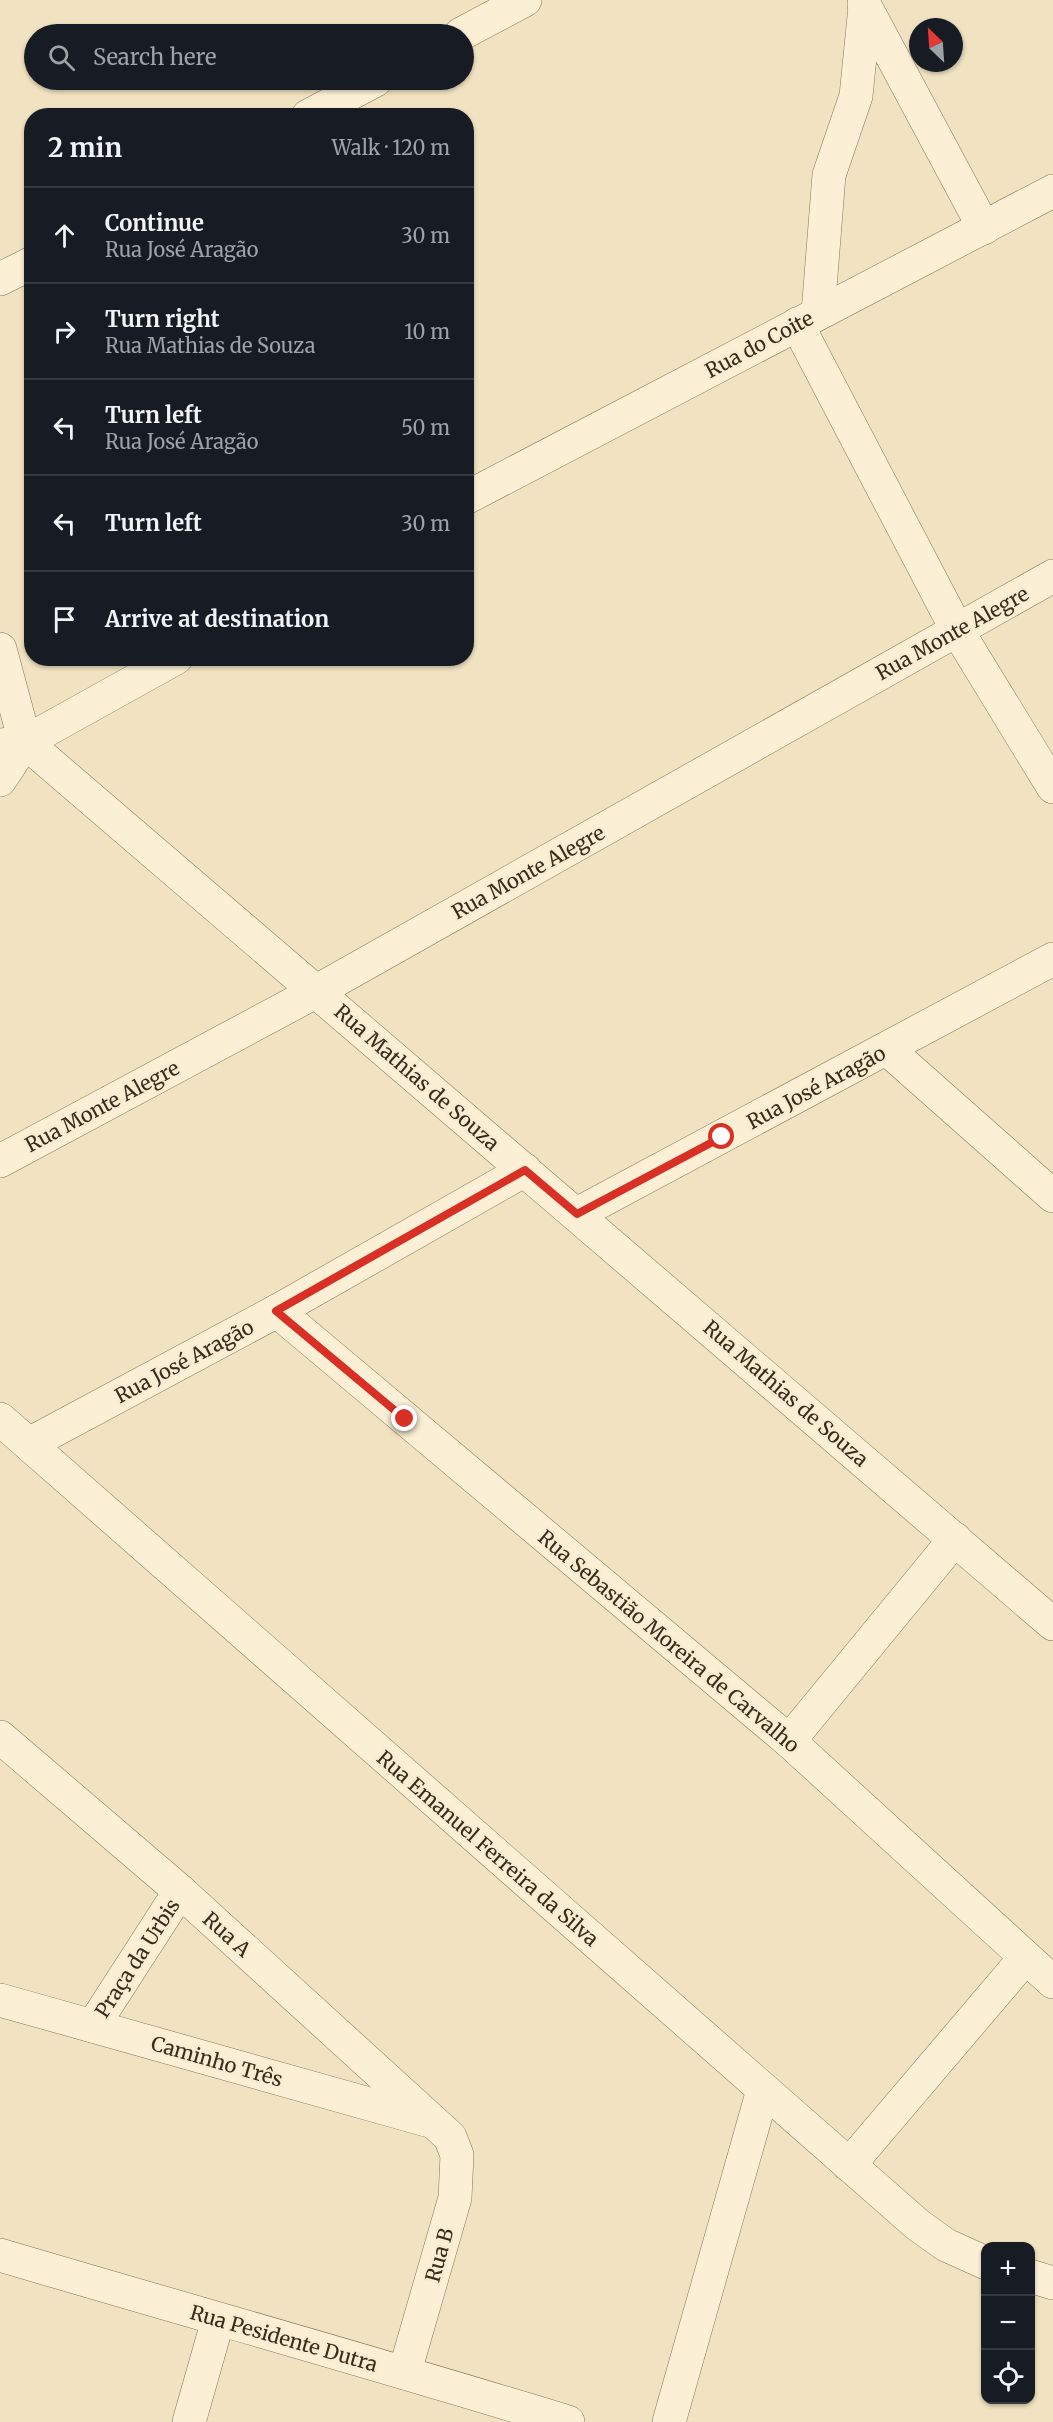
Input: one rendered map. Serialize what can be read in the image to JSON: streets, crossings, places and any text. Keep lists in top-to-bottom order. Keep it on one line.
{"streets":{"street":["Rua do Coite","Rua Monte Alegre","Rua Mathias de Souza","Rua José Aragão","Rua Sebastião Moreira de Carvalho","Rua Emanuel Ferreira da Silva","Rua A","Praça da Urbis","Caminho Três","Rua B","Rua Pesidente Dutra"]},"crossings":[["Rua Monte Alegre","Rua Mathias de Souza"],["Rua Mathias de Souza","Rua José Aragão"],["Rua José Aragão","Rua Sebastião Moreira de Carvalho"],["Rua José Aragão","Rua Emanuel Ferreira da Silva"],["Rua A","Praça da Urbis"],["Rua A","Caminho Três"],["Rua A","Rua B"],["Praça da Urbis","Caminho Três"],["Caminho Três","Rua B"],["Rua B","Rua Pesidente Dutra"]],"north":"top left","page":{"search":"Search here","heading":["2 min","Walk · 120 m"],"list":[["Continue","Rua José Aragão","30 m"],["Turn right","Rua Mathias de Souza","10 m"],["Turn left","Rua José Aragão","50 m"],["Turn left","30 m"],"Arrive at destination"],"map_buttons":["+","−"]}}
